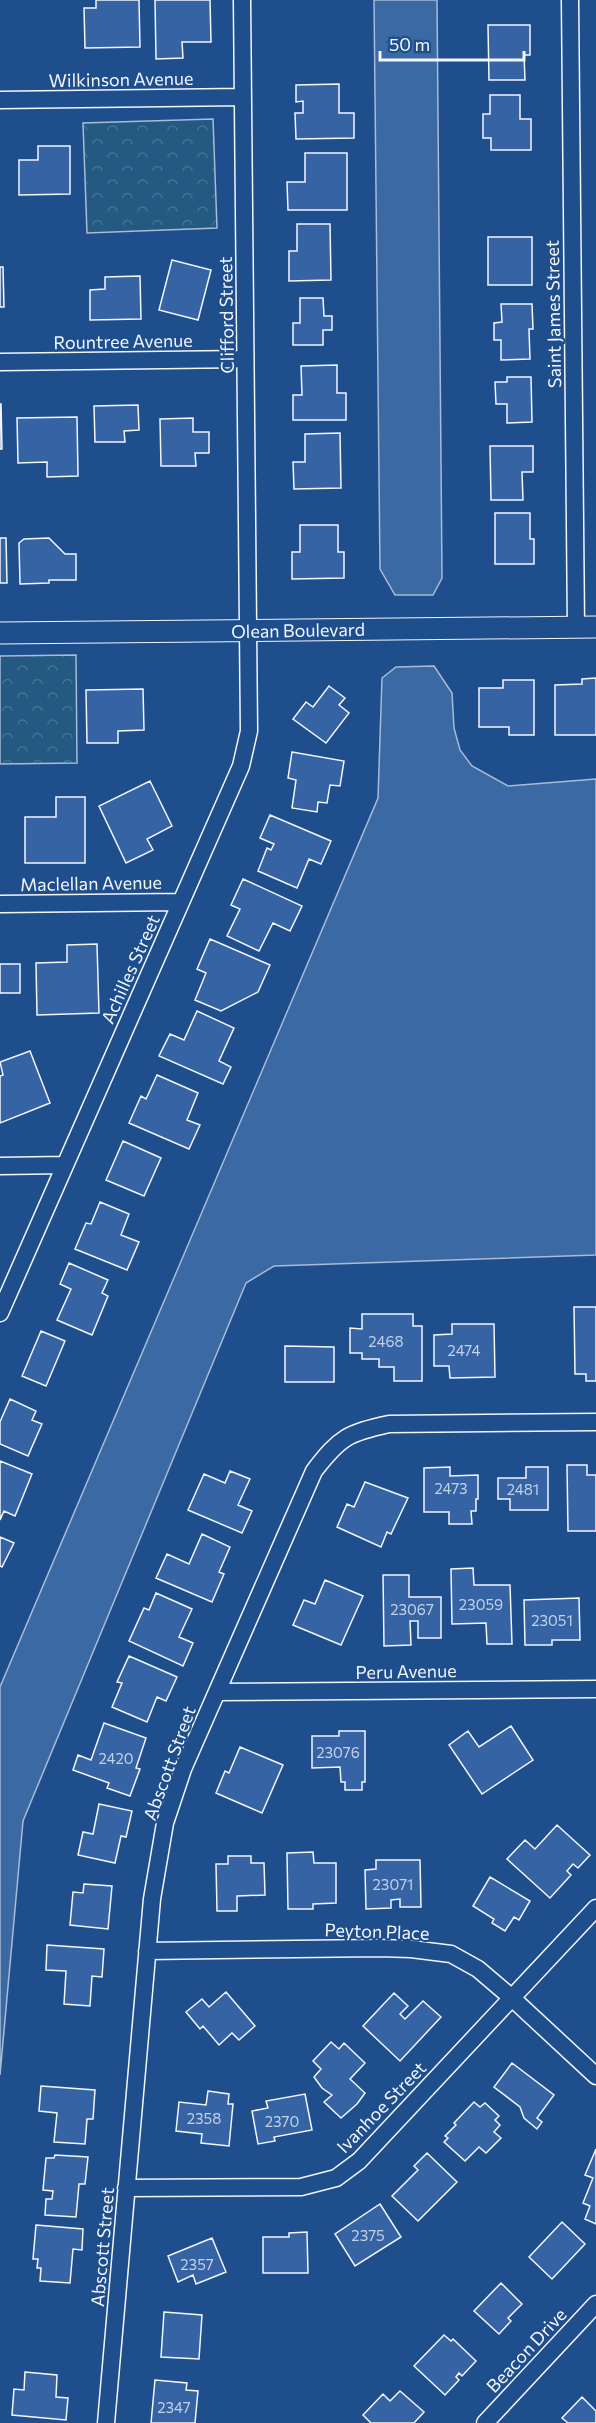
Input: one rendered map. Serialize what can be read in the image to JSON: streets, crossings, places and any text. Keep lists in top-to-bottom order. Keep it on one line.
{"streets":{"street":["Wilkinson Avenue","Saint James Street","Clifford Street","Rountree Avenue","Olean Boulevard","Maclellan Avenue","Achilles Street","Peru Avenue","Abscott Street","Peyton Place","Ivanhoe Street","Beacon Drive"]},"crossings":[["Wilkinson Avenue","Clifford Street"],["Saint James Street","Olean Boulevard"],["Clifford Street","Rountree Avenue"],["Clifford Street","Olean Boulevard"],["Clifford Street","Achilles Street"],["Olean Boulevard","Achilles Street"],["Maclellan Avenue","Achilles Street"],["Peru Avenue","Abscott Street"],["Abscott Street","Peyton Place"],["Abscott Street","Ivanhoe Street"],["Peyton Place","Ivanhoe Street"]],"house_numbers":["2468","2474","2473","2481","23059","23067","23051","23076","2420","23071","2358","2370","2375","2357","2347"],"scale_bar":"50 m"}
